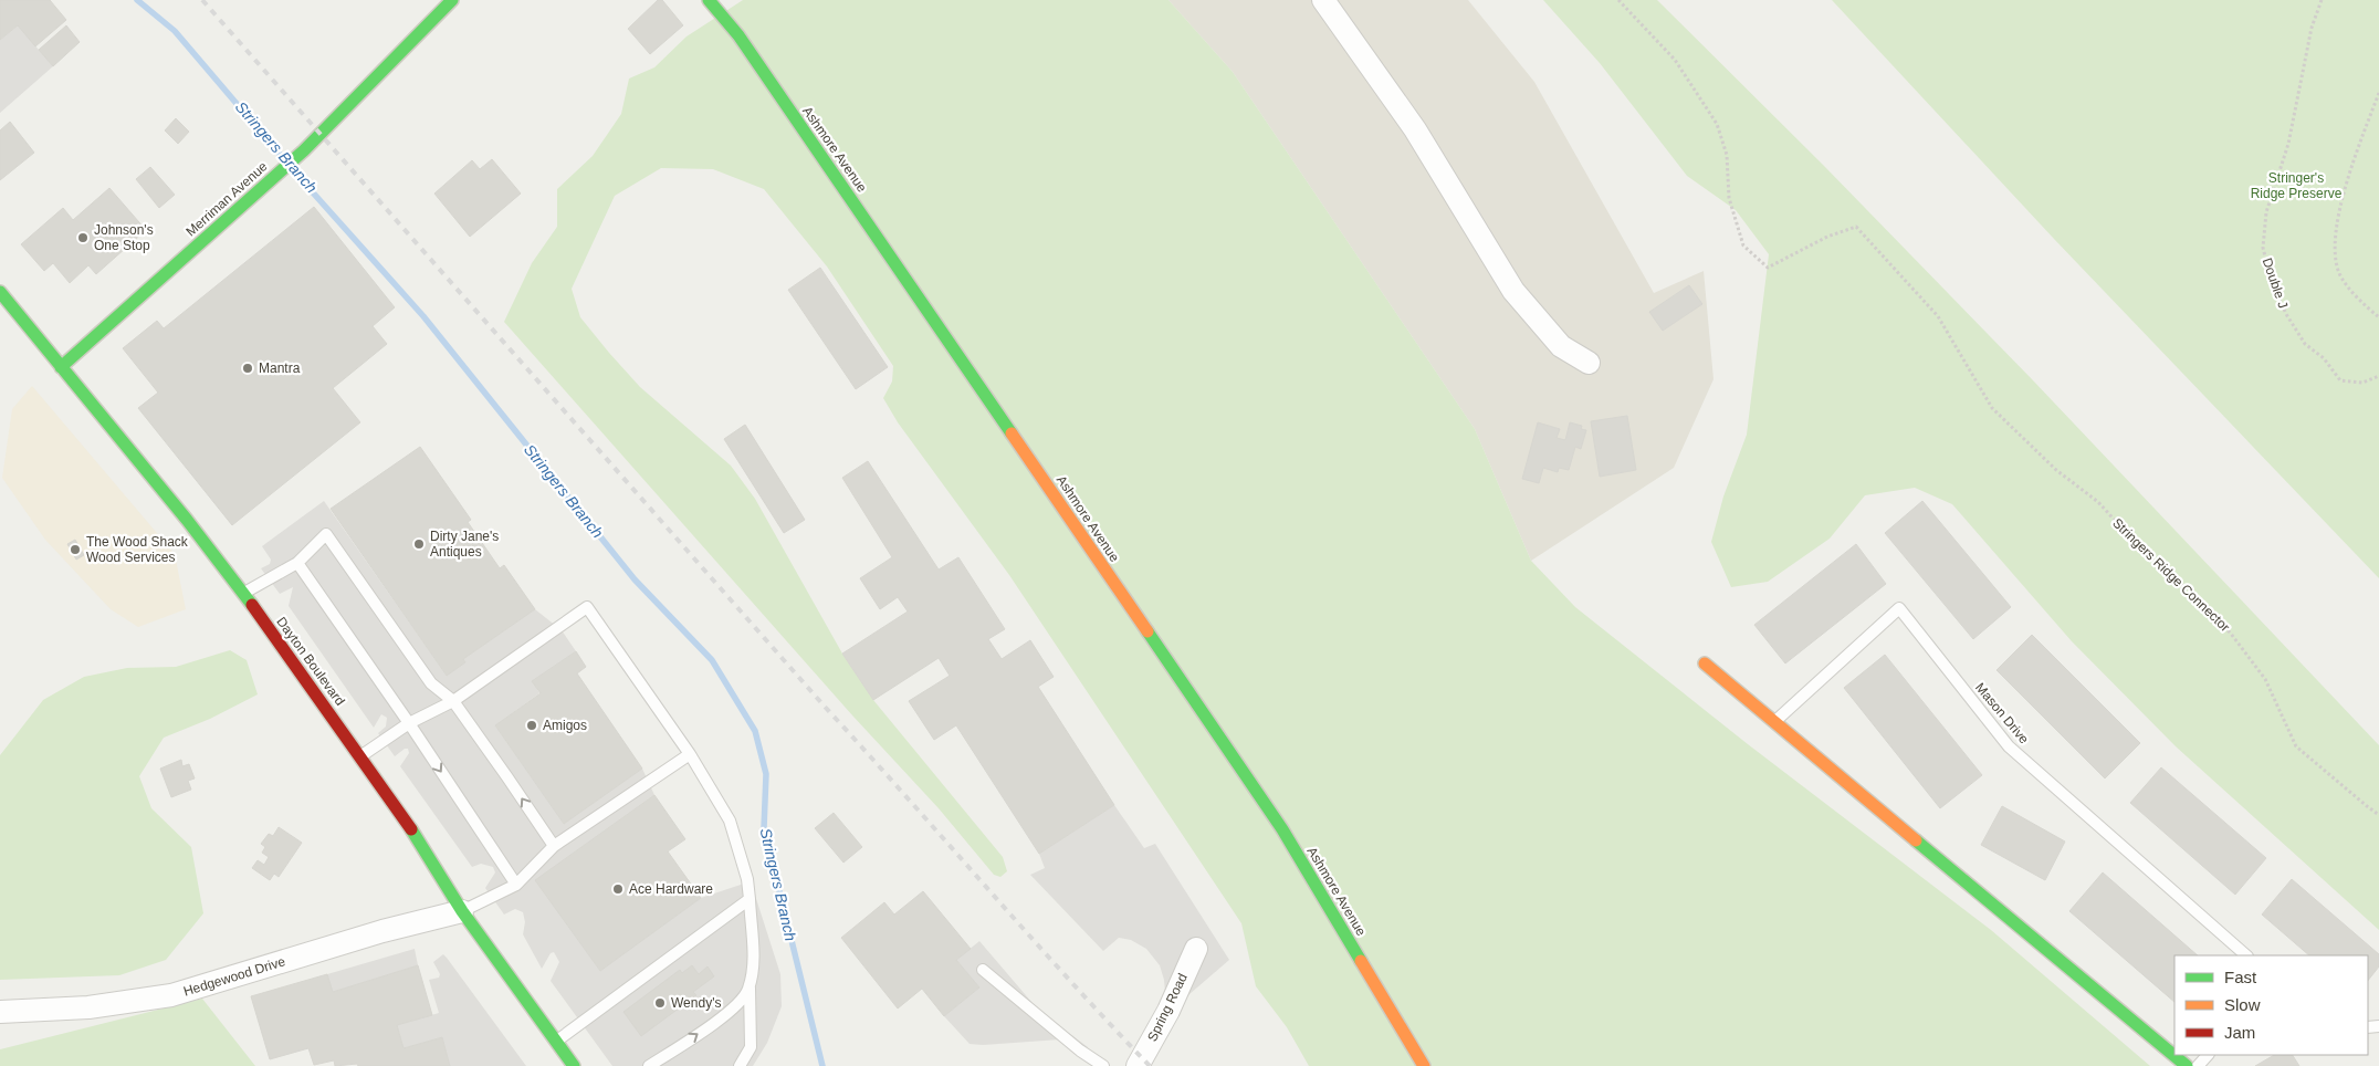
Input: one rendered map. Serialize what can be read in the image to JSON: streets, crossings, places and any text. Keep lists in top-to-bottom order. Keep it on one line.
{"streets":{"street":["Ashmore Avenue","Merriman Avenue","Dayton Boulevard","Hedgewood Drive","Spring Road"],"lane":["Mason Drive"],"path":["Double J","Stringers Ridge Connector"]},"crossings":[["Merriman Avenue","Dayton Boulevard"],["Dayton Boulevard","Hedgewood Drive"]],"water":["Stringers Branch"],"parks":["Stringer's Ridge Preserve"],"places":["Johnson's One Stop","Mantra","Dirty Jane's Antiques","The Wood Shack Wood Services","Amigos","Ace Hardware","Wendy's"],"legend":["Fast","Slow","Jam"]}
